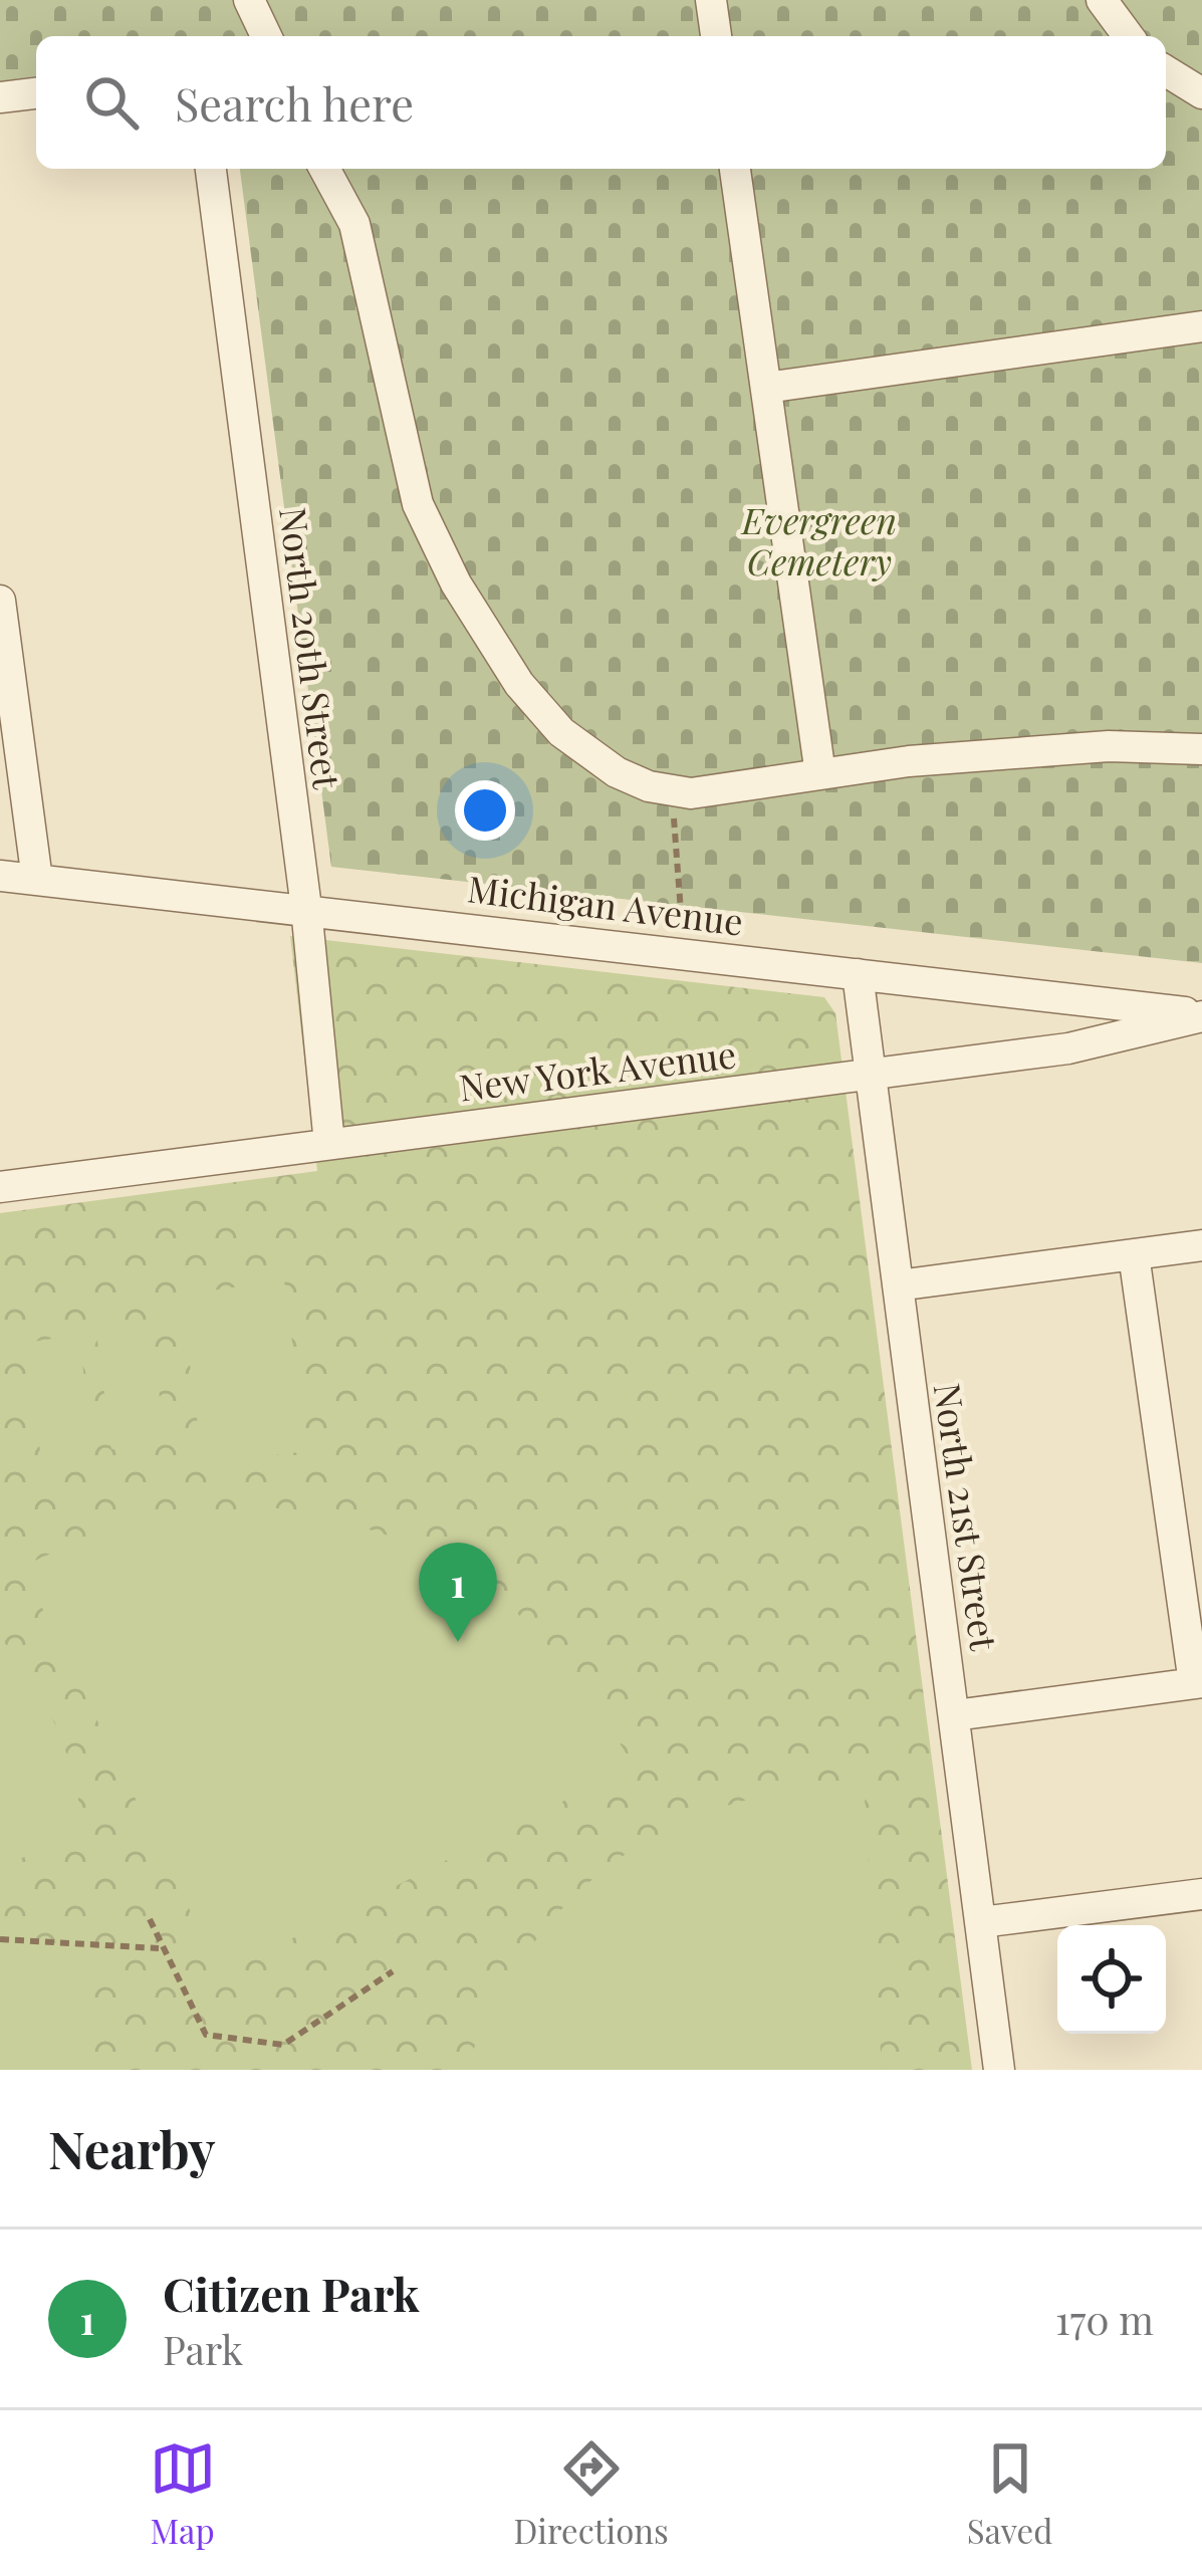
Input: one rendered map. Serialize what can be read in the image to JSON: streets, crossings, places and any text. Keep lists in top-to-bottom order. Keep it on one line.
{"streets":{"street":["North 20th Street","Michigan Avenue","New York Avenue","North 21st Street"]},"crossings":[["North 20th Street","Michigan Avenue"],["North 20th Street","New York Avenue"],["Michigan Avenue","New York Avenue"],["Michigan Avenue","North 21st Street"],["New York Avenue","North 21st Street"]],"parks":["Evergreen Cemetery"],"page":{"search":"Search here","pins":"1","heading":"Nearby","list":[{"mark":"1","name":"Citizen Park","note":"Park","value":"170 m"}],"nav":["Map","Directions","Saved"]}}
